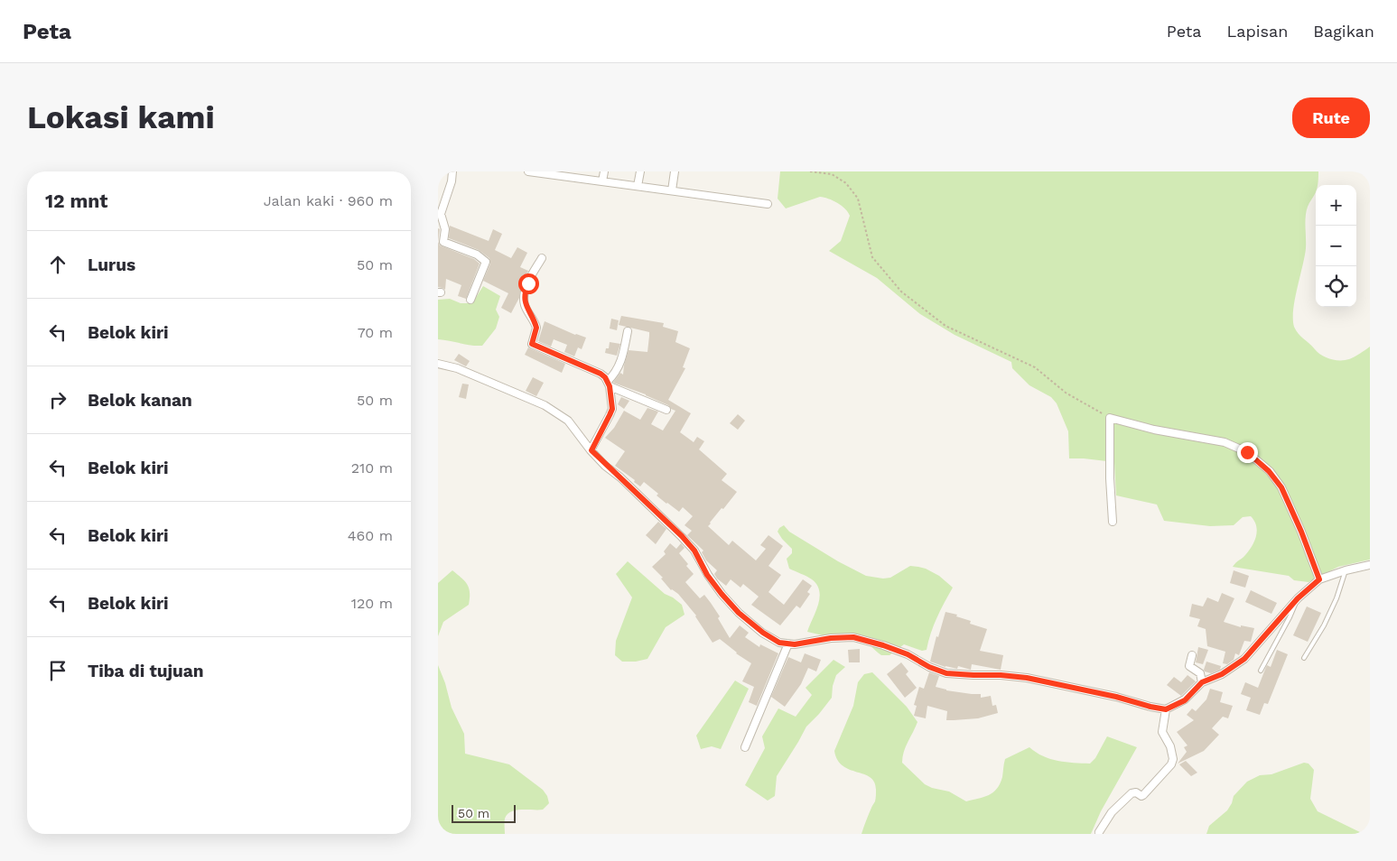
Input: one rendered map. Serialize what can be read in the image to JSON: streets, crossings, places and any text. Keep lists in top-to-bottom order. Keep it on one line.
{"scale_bar":"50 m","page":{"header":"Peta","nav":["Peta","Lapisan","Bagikan"],"buttons":"Rute","title":"Lokasi kami","heading":["12 mnt","Jalan kaki · 960 m"],"map_buttons":["+","−"],"list":[["Lurus","50 m"],["Belok kiri","70 m"],["Belok kanan","50 m"],["Belok kiri","210 m"],["Belok kiri","460 m"],["Belok kiri","120 m"],"Tiba di tujuan"],"scale":"50 m"}}
